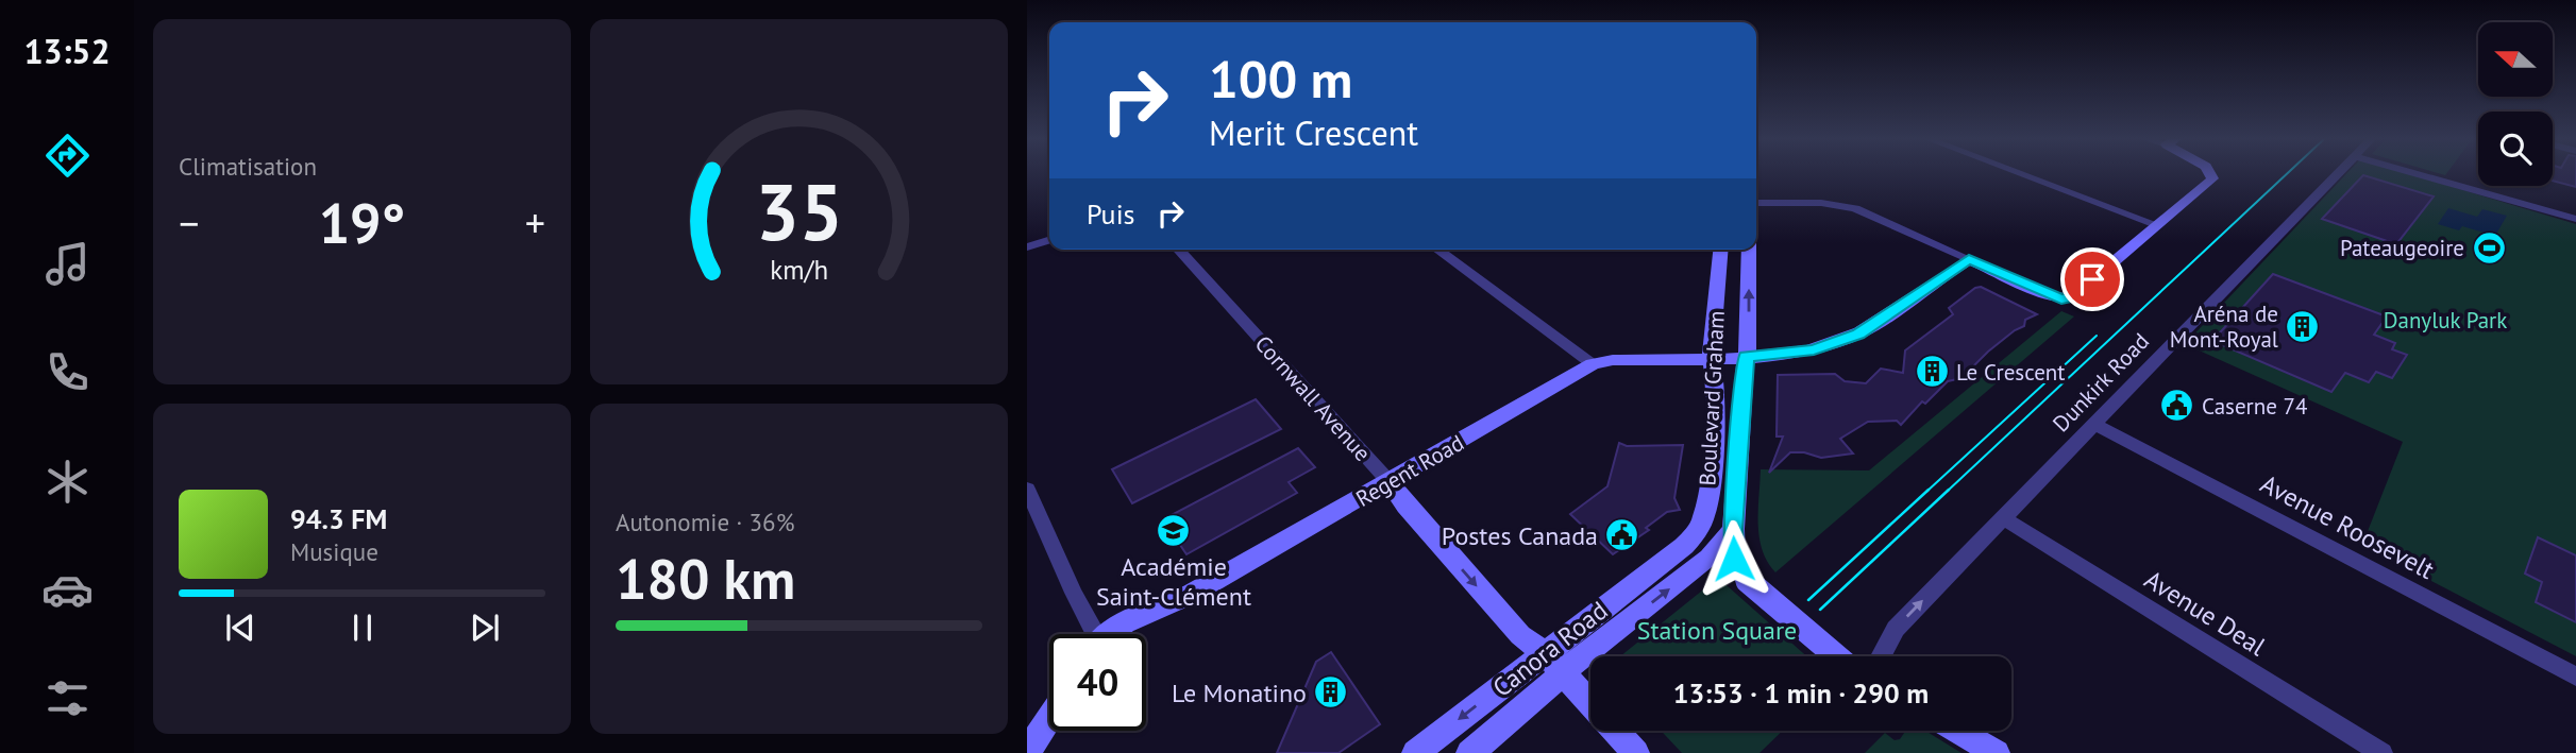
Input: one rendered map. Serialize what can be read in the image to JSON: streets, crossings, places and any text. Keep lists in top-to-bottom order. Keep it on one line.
{"streets":{"street":["Dunkirk Road","Cornwall Avenue","Boulevard Graham","Regent Road","Avenue Roosevelt","Avenue Deal","Canora Road"]},"crossings":[["Dunkirk Road","Avenue Roosevelt"],["Dunkirk Road","Avenue Deal"],["Cornwall Avenue","Regent Road"],["Cornwall Avenue","Canora Road"],["Boulevard Graham","Regent Road"],["Boulevard Graham","Canora Road"]],"one_way":["Cornwall Avenue"],"parks":["Danyluk Park","Station Square"],"places":{"sports":["Pateaugeoire"],"building":["Aréna de Mont-Royal","Le Crescent","Le Monatino"],"public building":["Caserne 74","Postes Canada"],"school or university":["Académie Saint-Clément"]},"north":"left","page":{"tabs":"13:52","tile":["Climatisation",["Autonomie · 36%","180 km"]],"turn":["100 m","Merit Crescent"],"then":"Puis","heat":["−","19°","+"],"song":["94.3 FM","Musique"],"limit":"40","trip":"13:53 · 1 min · 290 m","gauge":["35","km/h"]}}
